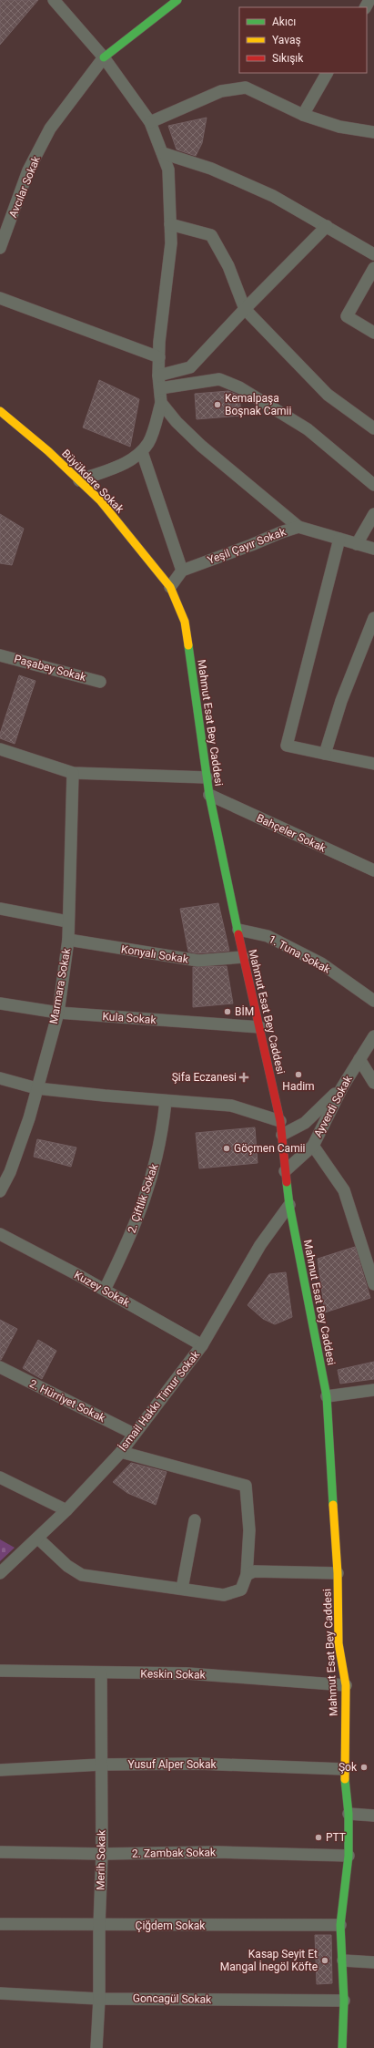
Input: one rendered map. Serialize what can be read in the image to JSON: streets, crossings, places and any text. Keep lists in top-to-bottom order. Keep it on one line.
{"streets":{"street":["Avcılar Sokak","Büyükdere Sokak","Yeşil Çayır Sokak","Paşabey Sokak","Mahmut Esat Bey Caddesi","Bahçeler Sokak","Konyalı Sokak","1. Tuna Sokak","Marmara Sokak","Kula Sokak","Ayverdi Sokak","2. Çiftlik Sokak","Kuzey Sokak","2. Hürriyet Sokak","İsmail Hakkı Timur Sokak","Keskin Sokak","Yusuf Alper Sokak","2. Zambak Sokak","Merih Sokak","Çiğdem Sokak","Goncagül Sokak"]},"crossings":[["Büyükdere Sokak","Mahmut Esat Bey Caddesi"],["Mahmut Esat Bey Caddesi","Bahçeler Sokak"],["Mahmut Esat Bey Caddesi","Konyalı Sokak"],["Mahmut Esat Bey Caddesi","1. Tuna Sokak"],["Mahmut Esat Bey Caddesi","Kula Sokak"],["Mahmut Esat Bey Caddesi","Ayverdi Sokak"],["Mahmut Esat Bey Caddesi","İsmail Hakkı Timur Sokak"],["Mahmut Esat Bey Caddesi","Keskin Sokak"],["Mahmut Esat Bey Caddesi","Yusuf Alper Sokak"],["Mahmut Esat Bey Caddesi","2. Zambak Sokak"],["Mahmut Esat Bey Caddesi","Çiğdem Sokak"],["Mahmut Esat Bey Caddesi","Goncagül Sokak"],["Konyalı Sokak","Marmara Sokak"],["Marmara Sokak","Kula Sokak"],["2. Çiftlik Sokak","Kuzey Sokak"],["Kuzey Sokak","İsmail Hakkı Timur Sokak"],["2. Hürriyet Sokak","İsmail Hakkı Timur Sokak"],["Keskin Sokak","Merih Sokak"],["Yusuf Alper Sokak","Merih Sokak"],["2. Zambak Sokak","Merih Sokak"],["Merih Sokak","Çiğdem Sokak"],["Merih Sokak","Goncagül Sokak"]],"places":{"other":["Kemalpaşa Boşnak Camii","BİM","Hadim","Göçmen Camii","Şok","PTT","Kasap Seyit Et Mangal İnegöl Köfte"],"health":["Şifa Eczanesi"]},"legend":["Akıcı","Yavaş","Sıkışık"]}
